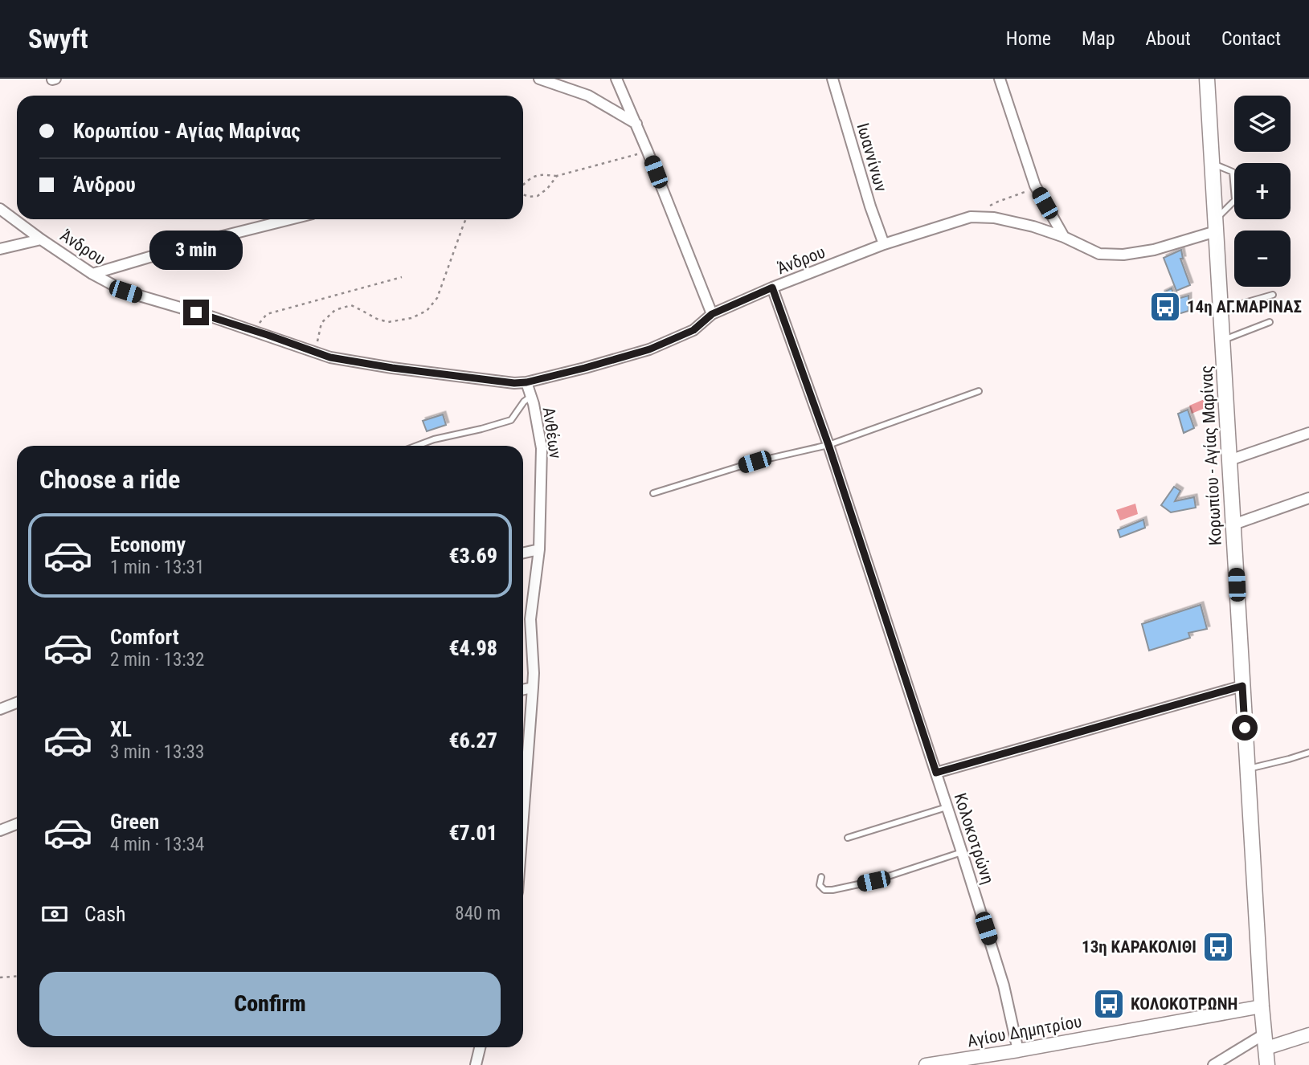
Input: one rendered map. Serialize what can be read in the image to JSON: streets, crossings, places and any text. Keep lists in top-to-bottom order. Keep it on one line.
{"streets":{"main road":["Κορωπίου - Αγίας Μαρίνας"],"street":["Ιωαννίνων","Άνδρου","Ανθέων","Κολοκοτρώνη","Αγίου Δημητρίου"]},"crossings":[["Ιωαννίνων","Άνδρου"],["Άνδρου","Ανθέων"],["Άνδρου","Κορωπίου - Αγίας Μαρίνας"],["Άνδρου","Κολοκοτρώνη"],["Κορωπίου - Αγίας Μαρίνας","Αγίου Δημητρίου"],["Κολοκοτρώνη","Αγίου Δημητρίου"]],"places":{"bus stop":["14η ΑΓ.ΜΑΡΙΝΑΣ","13η ΚΑΡΑΚΟΛΙΘΙ","ΚΟΛΟΚΟΤΡΩΝΗ"]},"page":{"header":"Swyft","nav":["Home","Map","About","Contact"],"map_buttons":["+","−"],"banner":["Κορωπίου - Αγίας Μαρίνας","Άνδρου"],"bubble":"3 min","heading":"Choose a ride","list":[{"name":"Economy","note":"1 min · 13:31","value":"€3.69"},{"name":"Comfort","note":"2 min · 13:32","value":"€4.98"},{"name":"XL","note":"3 min · 13:33","value":"€6.27"},{"name":"Green","note":"4 min · 13:34","value":"€7.01"}],"pay":["Cash","840 m"],"buttons":"Confirm"}}
